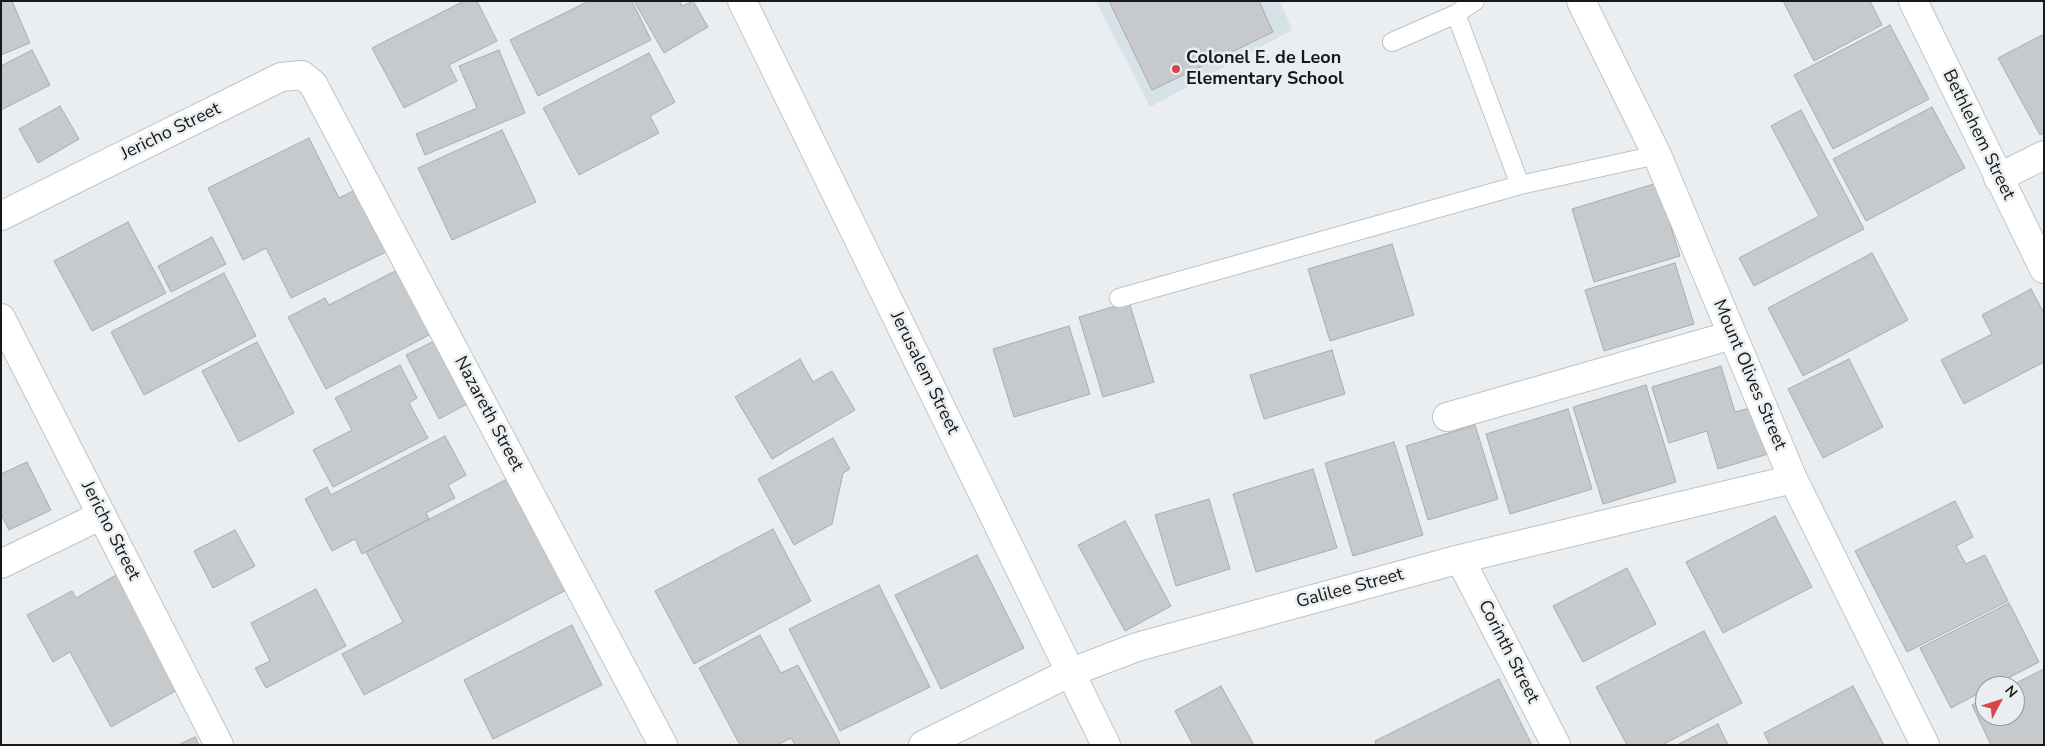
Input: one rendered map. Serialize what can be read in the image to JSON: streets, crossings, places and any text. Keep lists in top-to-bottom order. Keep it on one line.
{"streets":{"street":["Jericho Street","Bethlehem Street","Jerusalem Street","Mount Olives Street","Nazareth Street","Galilee Street","Corinth Street"]},"crossings":[["Jericho Street","Nazareth Street"],["Jerusalem Street","Galilee Street"],["Mount Olives Street","Galilee Street"],["Galilee Street","Corinth Street"]],"places":["Colonel E. de Leon Elementary School"],"north":"top right"}
